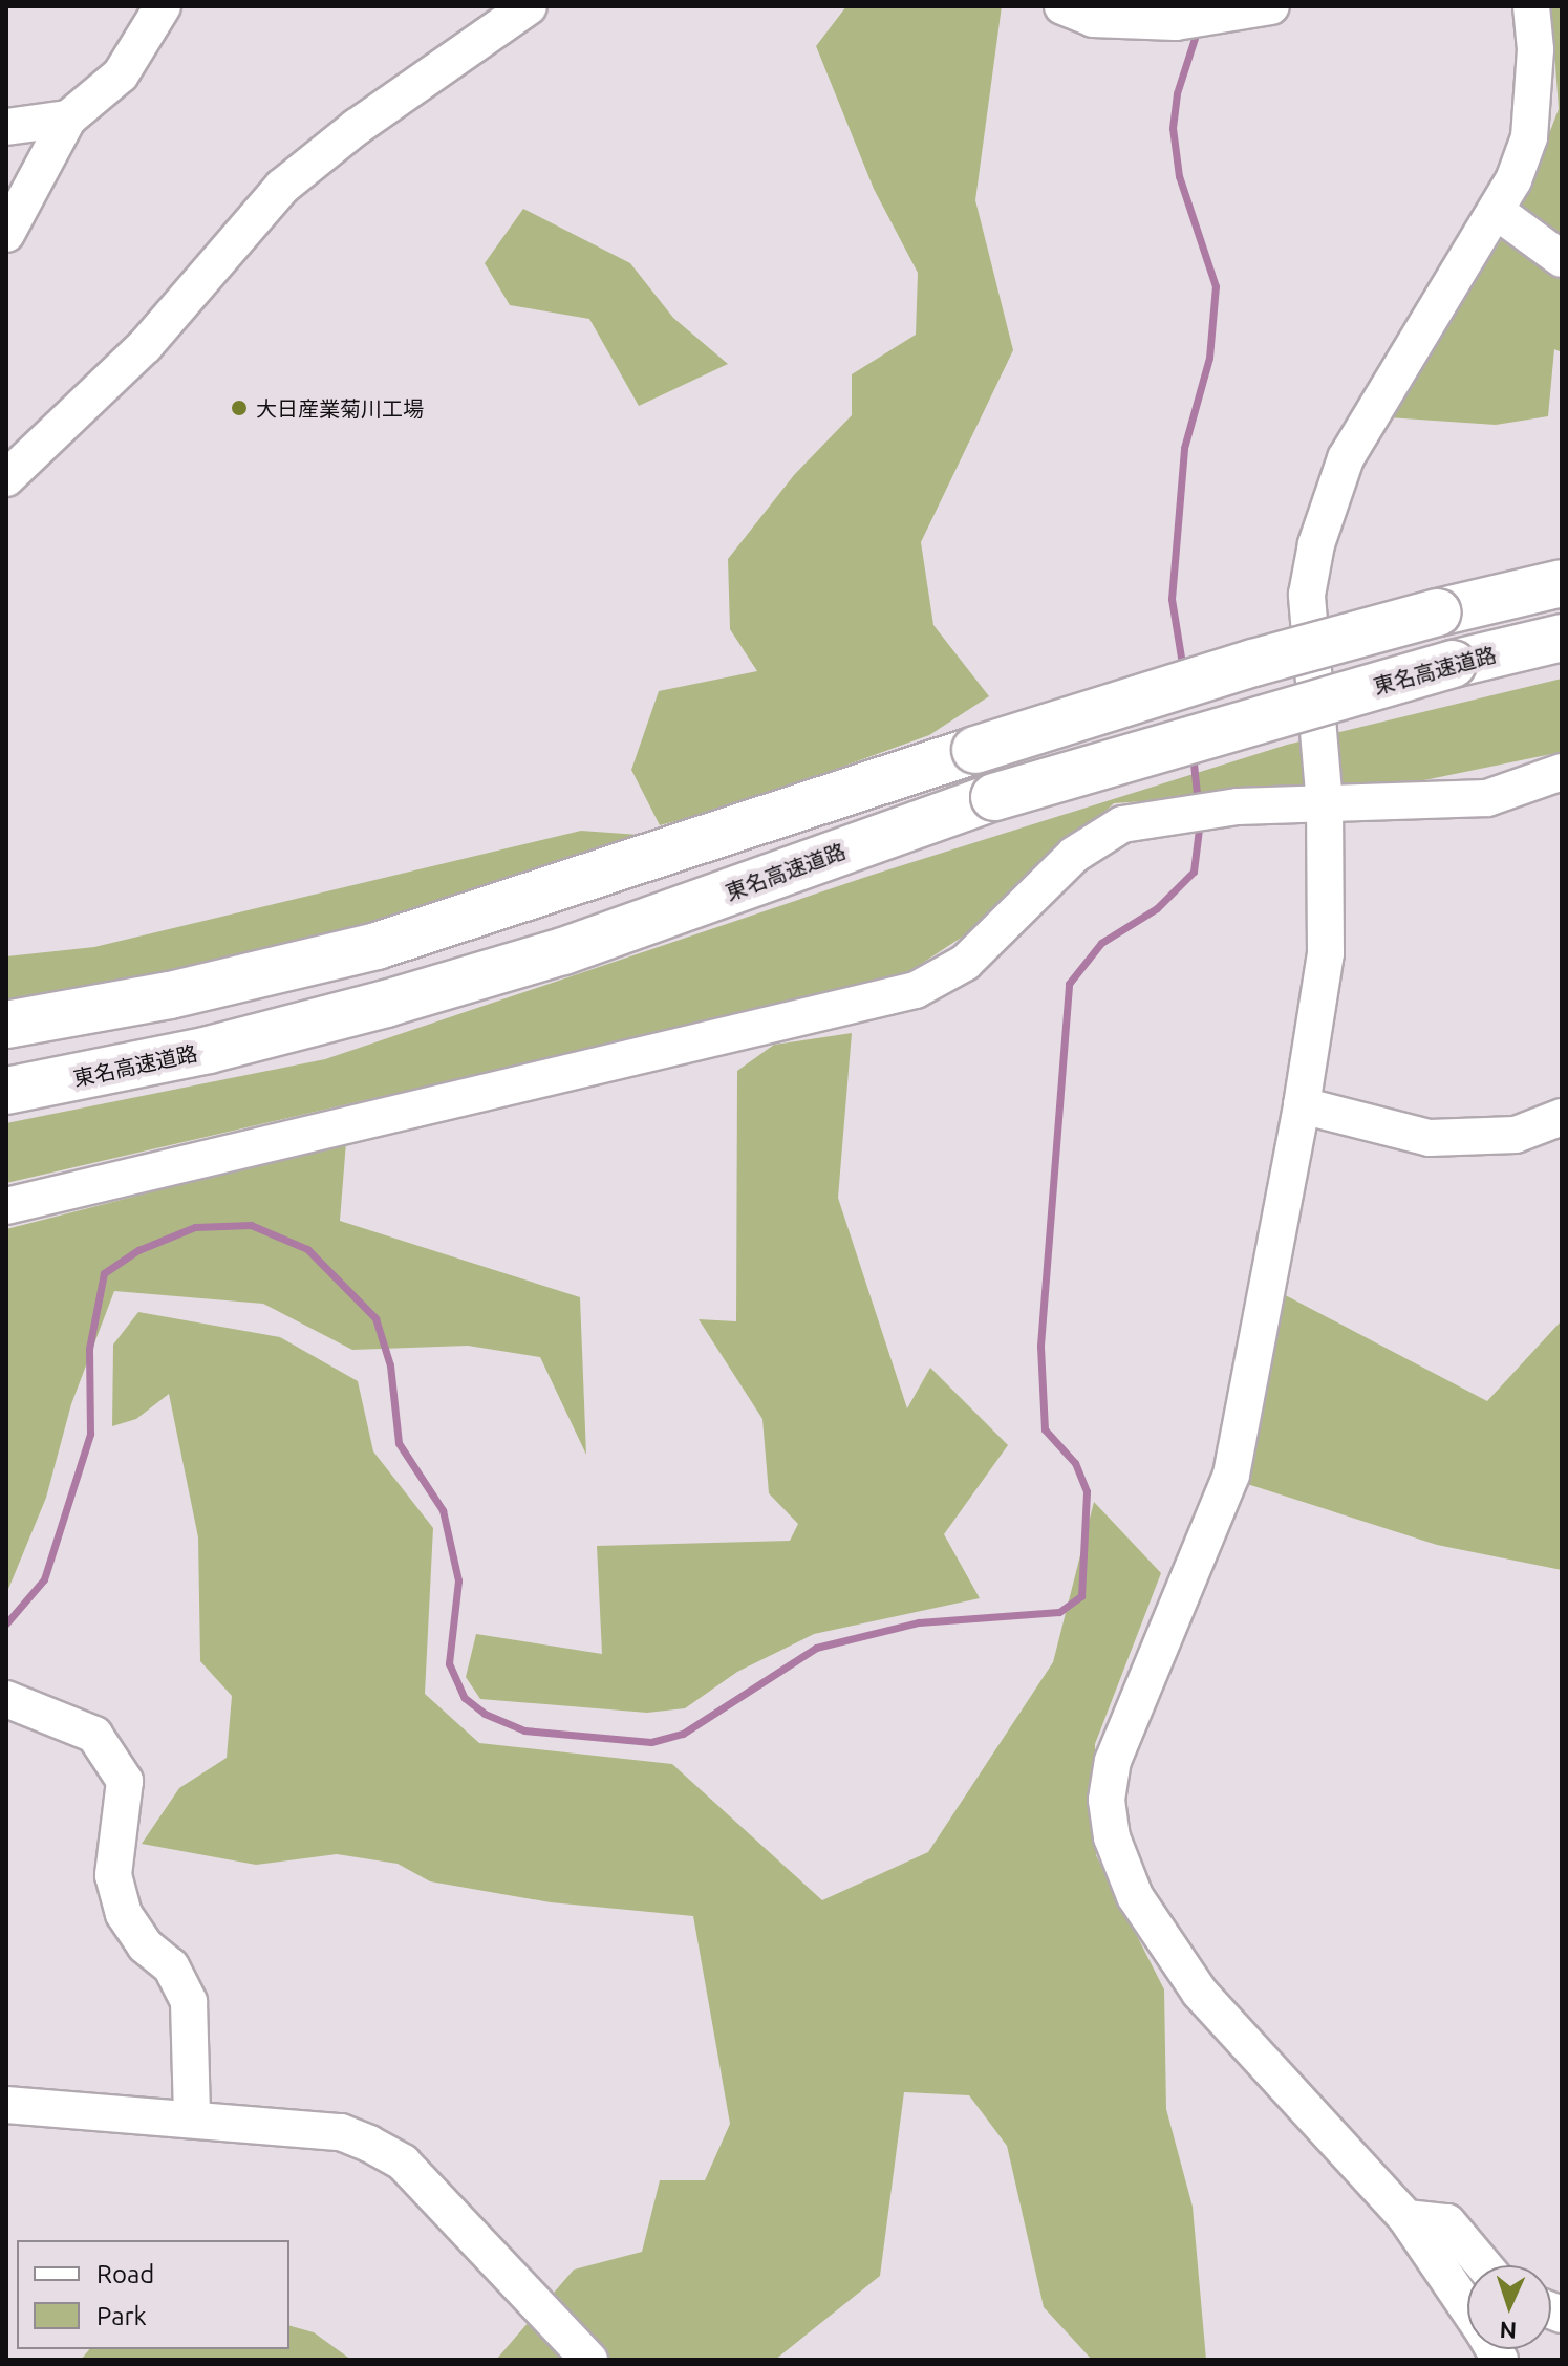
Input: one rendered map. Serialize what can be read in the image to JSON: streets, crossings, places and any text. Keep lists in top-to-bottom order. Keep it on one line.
{"streets":{"highway":["東名高速道路"]},"places":["大日産業菊川工場"],"legend":["Road","Park"],"north":"bottom"}
